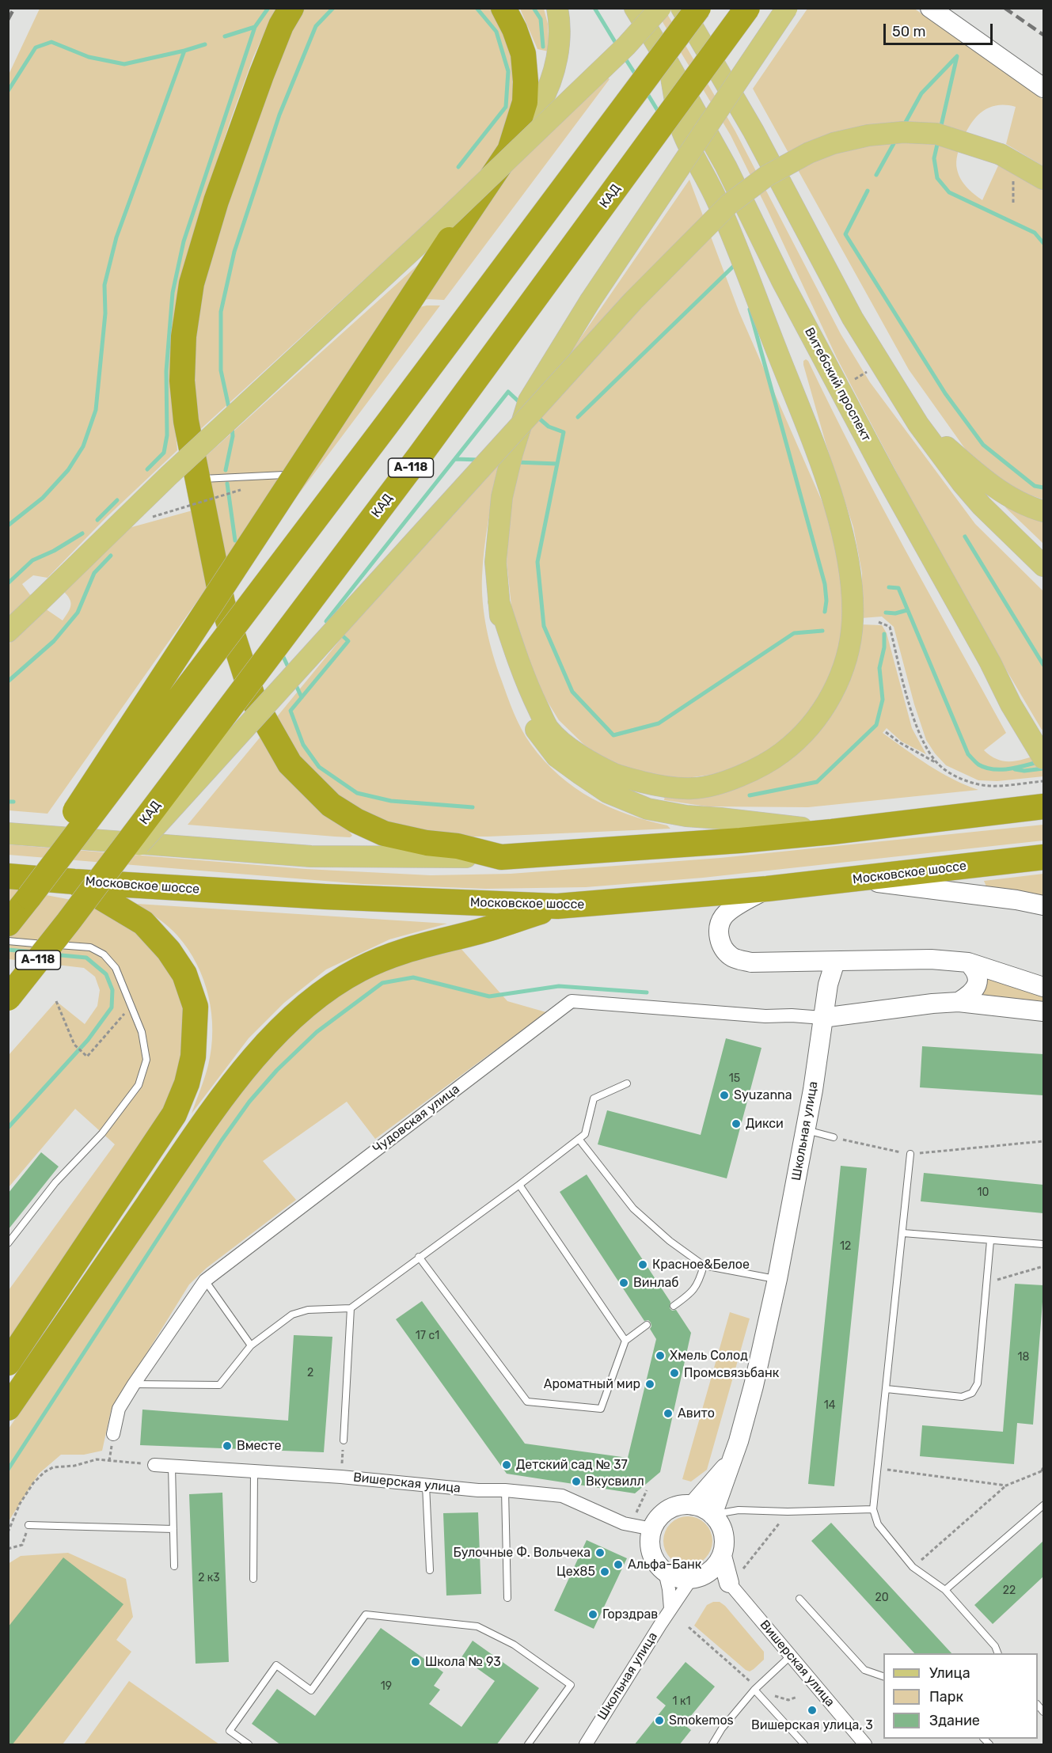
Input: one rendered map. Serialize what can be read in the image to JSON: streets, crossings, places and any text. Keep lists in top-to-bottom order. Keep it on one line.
{"streets":{"highway":["КАД","А-118","Московское шоссе"],"main road":["Витебский проспект"],"street":["Чудовская улица","Школьная улица","Вишерская улица"]},"crossings":[["Чудовская улица","Школьная улица"],["Школьная улица","Вишерская улица"]],"places":["Syuzanna","Дикси","Красное&Белое","Винлаб","Хмель Солод","Промсвязьбанк","Ароматный мир","Авито","Вместе","Детский сад № 37","Вкусвилл","Булочные Ф. Вольчека","Альфа-Банк","Цех85","Горздрав","Школа № 93","Вишерская улица, 3","Smokemos"],"house_numbers":["15","10","12","17 с1","18","2","14","2 к3","22","20","19","1 к1"],"legend":["Улица","Парк","Здание"],"scale_bar":"50 m"}
